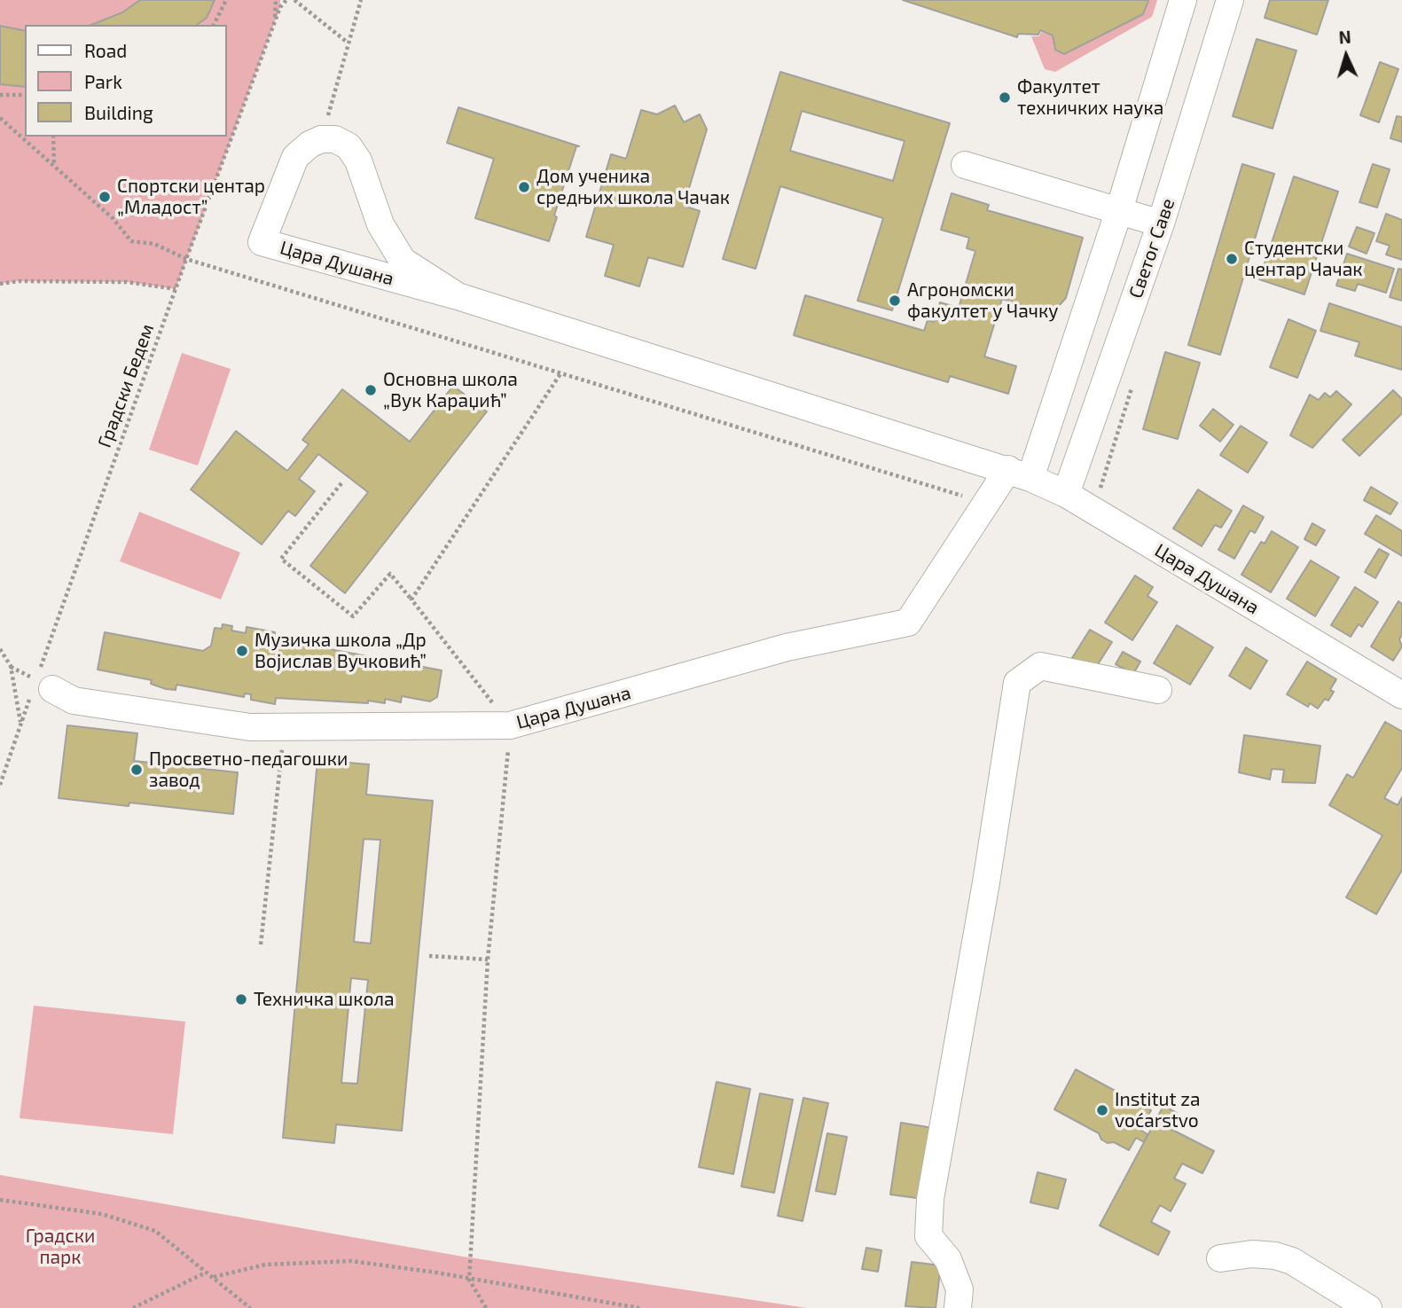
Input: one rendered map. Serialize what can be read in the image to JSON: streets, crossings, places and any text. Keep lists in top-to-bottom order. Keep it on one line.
{"streets":{"street":["Светог Саве","Цара Душана"],"path":["Градски Бедем"]},"crossings":[["Светог Саве","Цара Душана"],["Цара Душана","Градски Бедем"]],"parks":["Градски парк"],"places":["Факултет техничких наука","Дом ученика средњих школа Чачак","Спортски центар „Младост”","Студентски центар Чачак","Агрономски факултет у Чачку","Основна школа „Вук Караџић”","Музичка школа „Др Војислав Вучковић”","Просветно-педагошки завод","Техничка школа","Institut za voćarstvo"],"legend":["Road","Park","Building"],"north":"top"}
